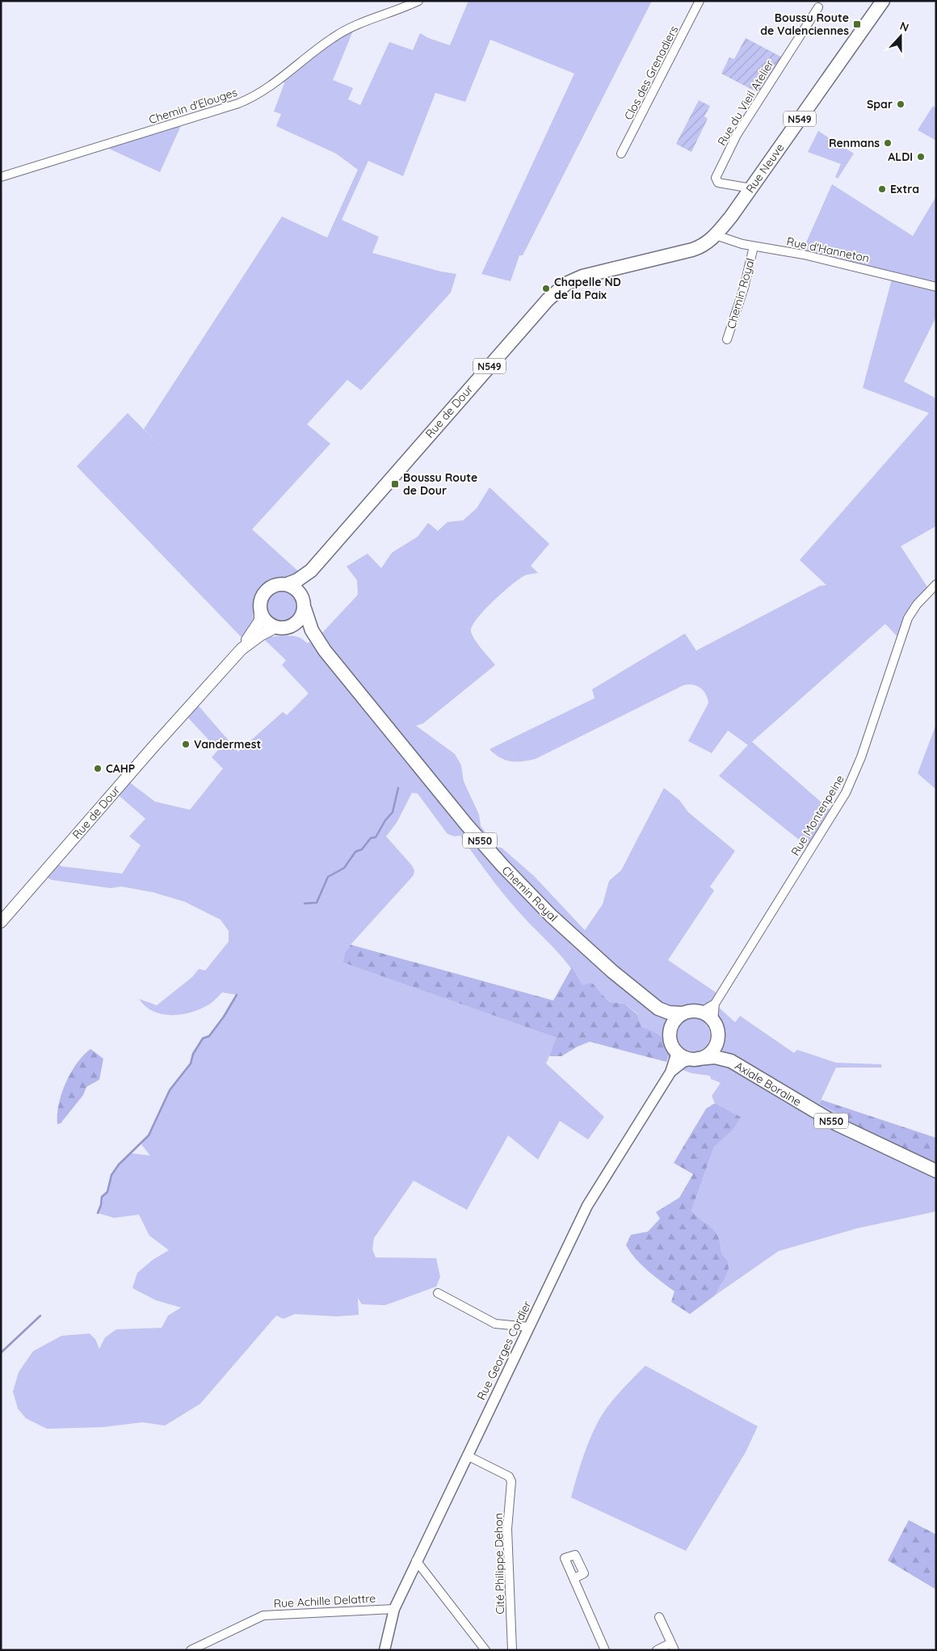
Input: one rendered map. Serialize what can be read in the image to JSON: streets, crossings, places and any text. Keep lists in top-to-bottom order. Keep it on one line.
{"streets":{"main road":["N549","Rue Neuve","Chemin Royal","Rue de Dour","N550","Axiale Boraine"],"street":["Clos des Grenadiers","Rue du Vieil Atelier","Chemin d'Elouges","Rue d'Hanneton","Rue Montenpeine","Rue Georges Cordier","Cité Philippe Dehon","Rue Achille Delattre"]},"crossings":[["Rue du Vieil Atelier","Rue Neuve"],["Rue Neuve","Rue d'Hanneton"],["Rue Neuve","Rue de Dour"],["Rue d'Hanneton","Chemin Royal"],["Rue d'Hanneton","Rue de Dour"],["Chemin Royal","Rue de Dour"],["Chemin Royal","Rue Montenpeine"],["Chemin Royal","Axiale Boraine"],["Chemin Royal","Rue Georges Cordier"],["Rue Montenpeine","Axiale Boraine"],["Rue Montenpeine","Rue Georges Cordier"],["Axiale Boraine","Rue Georges Cordier"],["Rue Georges Cordier","Cité Philippe Dehon"],["Rue Georges Cordier","Rue Achille Delattre"]],"places":{"transit":["Boussu Route de Valenciennes","Boussu Route de Dour"],"other":["Spar","Renmans","ALDI","Extra","Chapelle ND de la Paix","Vandermest","CAHP"]},"north":"top"}
